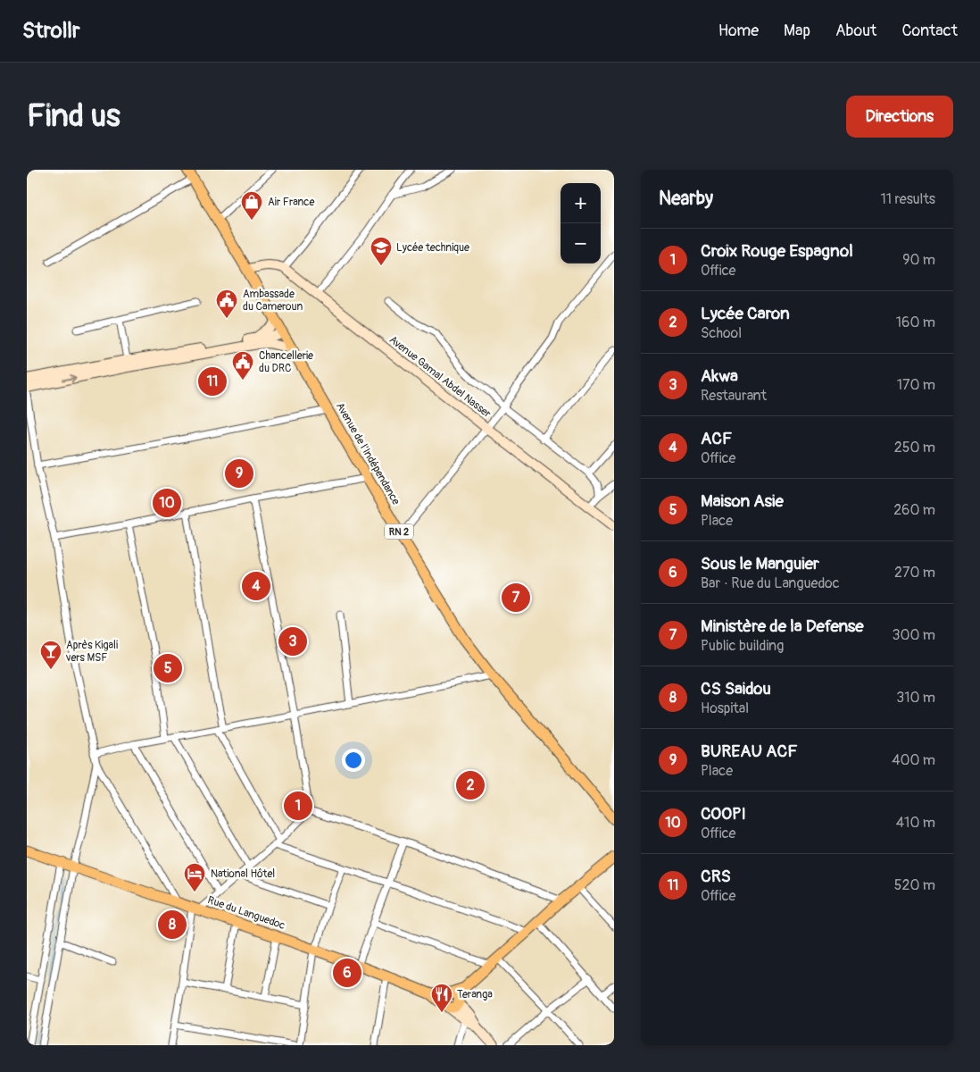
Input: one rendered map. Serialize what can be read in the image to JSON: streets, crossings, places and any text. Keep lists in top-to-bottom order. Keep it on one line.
{"streets":{"main road":["Avenue de l'Indépendance","RN 2","Rue du Languedoc"],"street":["Avenue Gamal Abdel Nasser"]},"places":{"shop":["Air France"],"school or university":["Lycée technique"],"public building":["Ambassade du Cameroun","Chancellerie du DRC"],"bar":["Après Kigali vers MSF"],"hotel":["National Hôtel"],"restaurant":["Teranga"]},"page":{"header":"Strollr","nav":["Home","Map","About","Contact"],"buttons":"Directions","title":"Find us","heading":["Nearby","11 results"],"map_buttons":["+","−"],"list":[{"mark":"1","name":"Croix Rouge Espagnol","note":"Office","value":"90 m"},{"mark":"2","name":"Lycée Caron","note":"School","value":"160 m"},{"mark":"3","name":"Akwa","note":"Restaurant","value":"170 m"},{"mark":"4","name":"ACF","note":"Office","value":"250 m"},{"mark":"5","name":"Maison Asie","note":"Place","value":"260 m"},{"mark":"6","name":"Sous le Manguier","note":"Bar · Rue du Languedoc","value":"270 m"},{"mark":"7","name":"Ministère de la Defense","note":"Public building","value":"300 m"},{"mark":"8","name":"CS Saidou","note":"Hospital","value":"310 m"},{"mark":"9","name":"BUREAU ACF","note":"Place","value":"400 m"},{"mark":"10","name":"COOPI","note":"Office","value":"410 m"},{"mark":"11","name":"CRS","note":"Office","value":"520 m"}],"pins":["11","9","10","4","7","3","5","2","1","8","6"]}}
